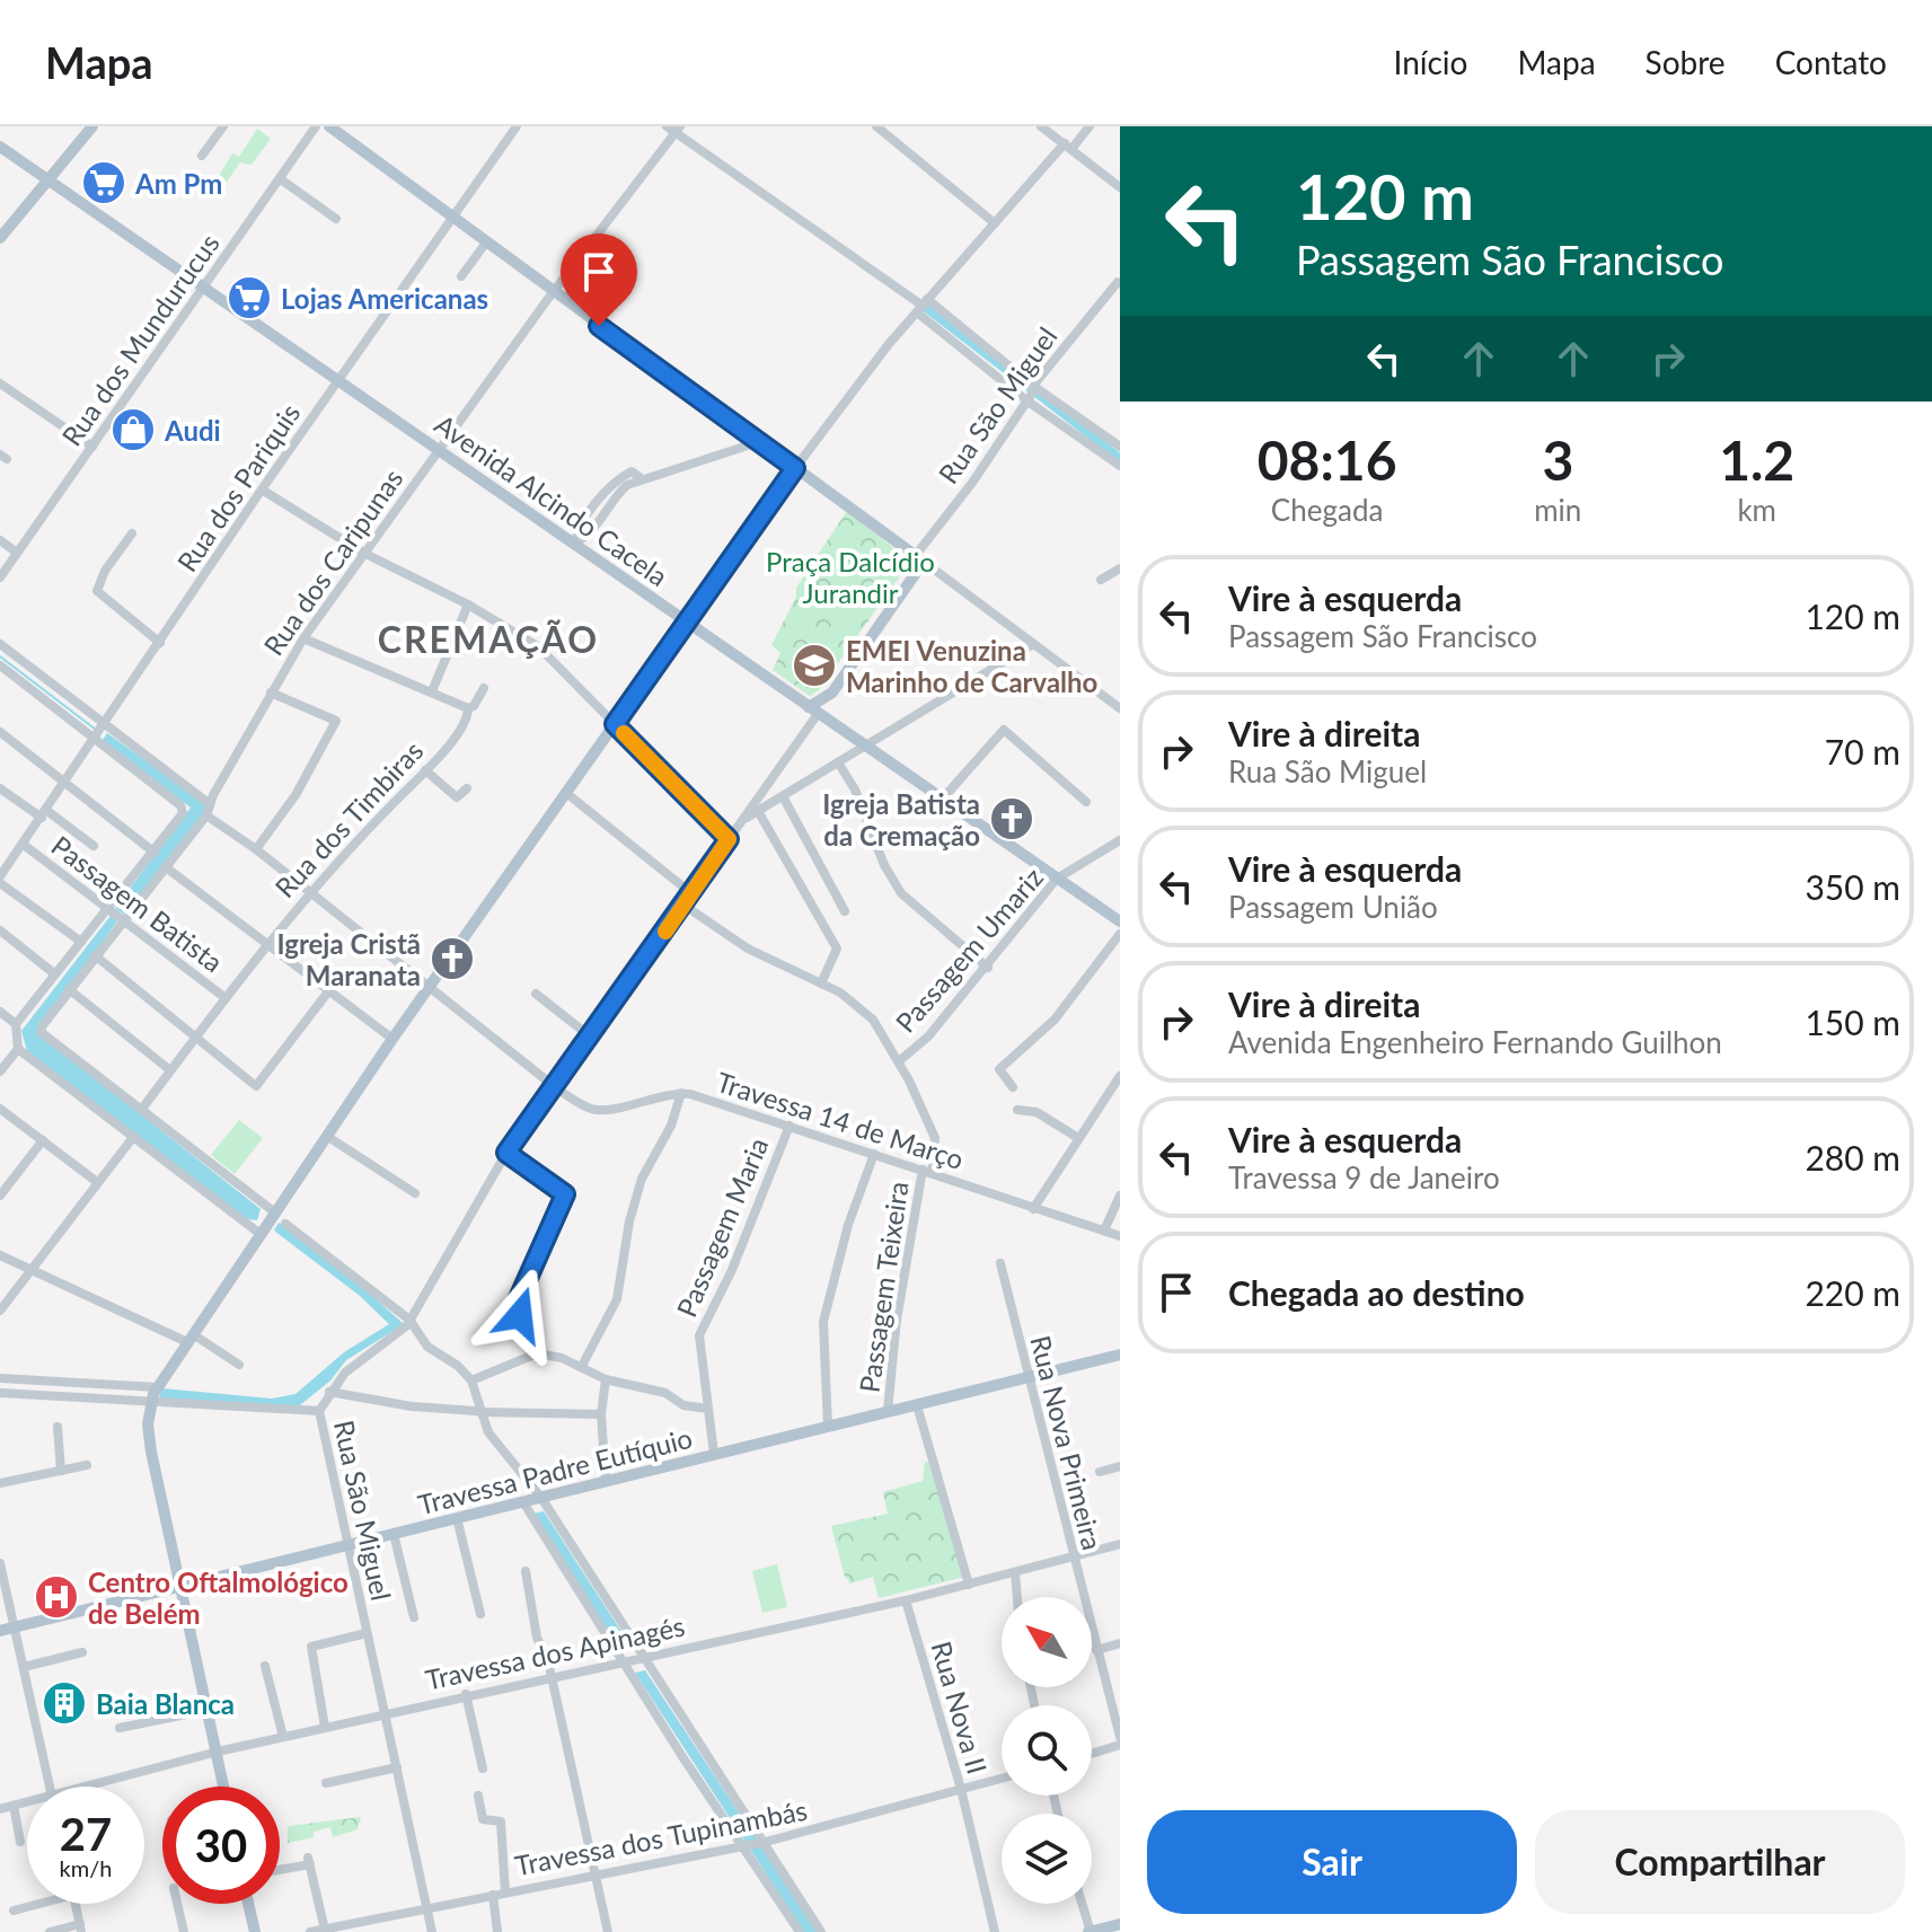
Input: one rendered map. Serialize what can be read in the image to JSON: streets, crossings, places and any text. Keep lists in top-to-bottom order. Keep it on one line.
{"streets":{"main road":["Rua São Miguel","Avenida Alcindo Cacela","Travessa Padre Eutíquio"],"street":["Rua dos Mundurucus","Rua dos Pariquis","Rua dos Caripunas","Rua dos Timbiras","Passagem Batista","Passagem Umariz","Travessa 14 de Março","Passagem Maria","Passagem Teixeira","Rua Nova Primeira","Travessa dos Apinagés","Rua Nova II","Travessa dos Tupinambás"]},"crossings":[["Rua dos Mundurucus","Avenida Alcindo Cacela"],["Rua São Miguel","Avenida Alcindo Cacela"],["Rua São Miguel","Travessa 14 de Março"],["Rua São Miguel","Passagem Teixeira"],["Rua São Miguel","Travessa Padre Eutíquio"],["Rua São Miguel","Travessa dos Apinagés"],["Rua São Miguel","Travessa dos Tupinambás"],["Rua dos Pariquis","Avenida Alcindo Cacela"],["Rua dos Pariquis","Passagem Batista"],["Avenida Alcindo Cacela","Rua dos Caripunas"],["Avenida Alcindo Cacela","Passagem Umariz"],["Rua dos Caripunas","Rua dos Timbiras"],["Rua dos Caripunas","Passagem Batista"],["Rua dos Caripunas","Travessa 14 de Março"],["Rua dos Timbiras","Passagem Batista"],["Rua dos Timbiras","Travessa 14 de Março"],["Passagem Umariz","Passagem Teixeira"],["Travessa 14 de Março","Passagem Maria"],["Travessa 14 de Março","Passagem Teixeira"],["Passagem Maria","Travessa Padre Eutíquio"],["Passagem Teixeira","Travessa Padre Eutíquio"],["Rua Nova Primeira","Travessa Padre Eutíquio"],["Rua Nova Primeira","Travessa dos Apinagés"],["Travessa dos Apinagés","Rua Nova II"],["Rua Nova II","Travessa dos Tupinambás"]],"districts":["CREMAÇÃO"],"parks":["Praça Dalcídio Jurandir"],"places":{"supermarket":["Am Pm","Lojas Americanas"],"shop":["Audi"],"school or university":["EMEI Venuzina Marinho de Carvalho"],"church":["Igreja Batista da Cremação","Igreja Cristã Maranata"],"hospital":["Centro Oftalmológico de Belém"],"building":["Baia Blanca"]},"north":"top left","page":{"header":"Mapa","nav":["Início","Mapa","Sobre","Contato"],"turn":["120 m","Passagem São Francisco"],"eta":["08:16","Chegada","3","min","1.2","km"],"list":[{"name":"Vire à esquerda","note":"Passagem São Francisco","value":"120 m"},{"name":"Vire à direita","note":"Rua São Miguel","value":"70 m"},{"name":"Vire à esquerda","note":"Passagem União","value":"350 m"},{"name":"Vire à direita","note":"Avenida Engenheiro Fernando Guilhon","value":"150 m"},{"name":"Vire à esquerda","note":"Travessa 9 de Janeiro","value":"280 m"},{"name":"Chegada ao destino","value":"220 m"}],"speed":"27 km/h","limit":"30","buttons":["Sair","Compartilhar"]}}
